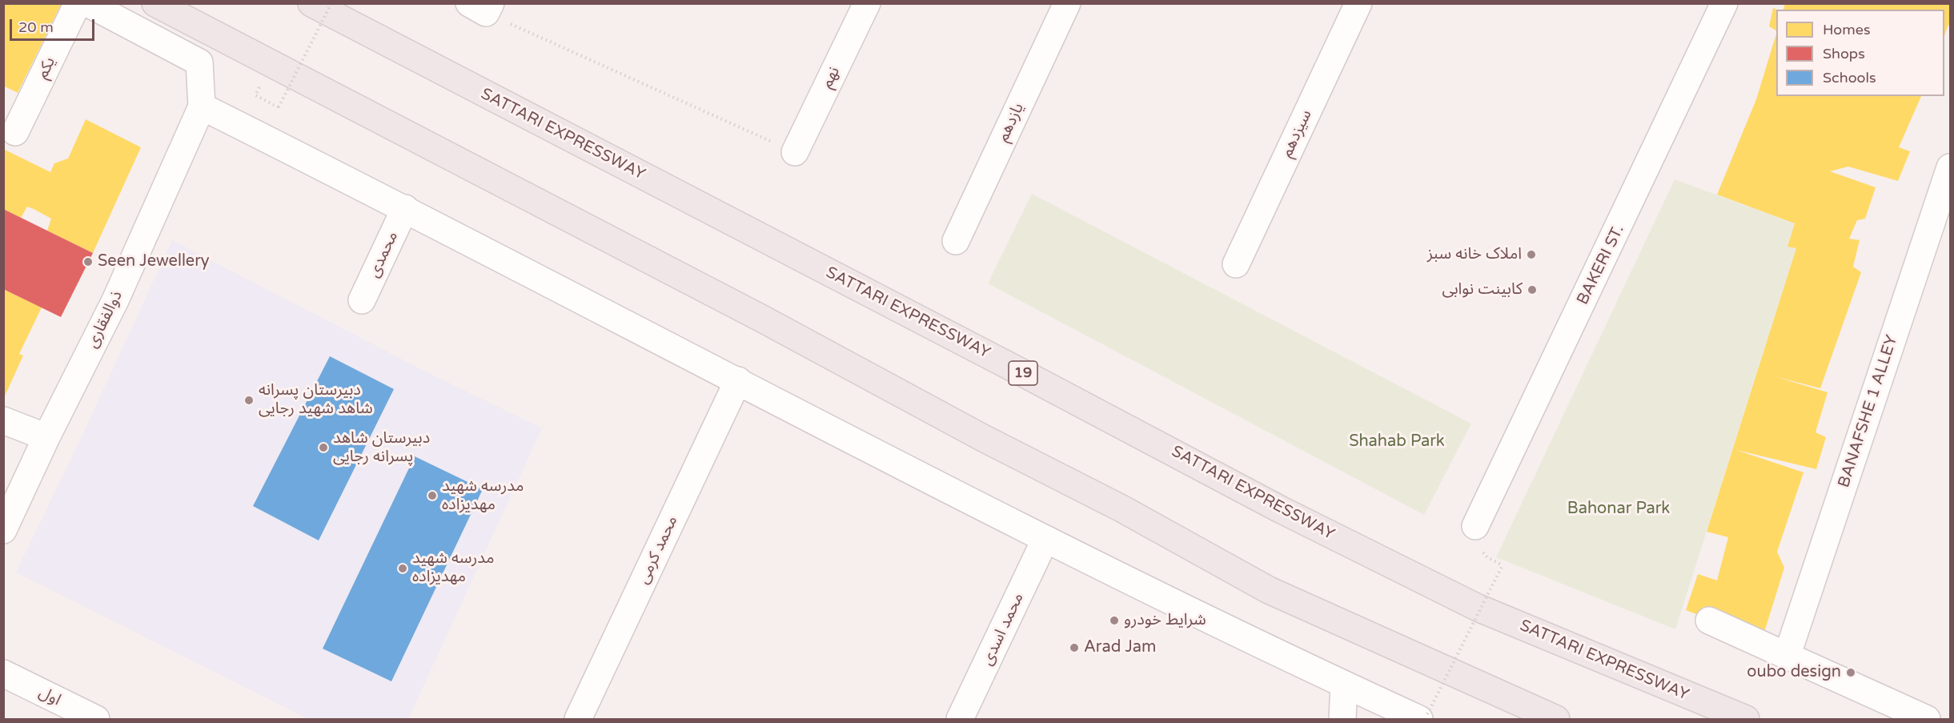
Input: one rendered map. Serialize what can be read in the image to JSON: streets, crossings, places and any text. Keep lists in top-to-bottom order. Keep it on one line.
{"streets":{"highway":["SATTARI EXPRESSWAY","19"],"street":["یکم","نهم","یازدهم","سیزدهم","محمدی","BAKERI ST.","ذوالفقاری","BANAFSHE 1 ALLEY","محمد کرمی","محمد اسدی","اول"]},"parks":["Shahab Park","Bahonar Park"],"places":["املاک خانه سبز","Seen Jewellery","کابینت نوابی","دبیرستان پسرانه شاهد شهید رجایی","دبیرستان شاهد پسرانه رجایی","مدرسه شهيد مهديزاده","مدرسه شهید مهدیزاده","شرایط خودرو","Arad Jam","oubo design"],"legend":["Homes","Shops","Schools"],"scale_bar":"20 m"}
